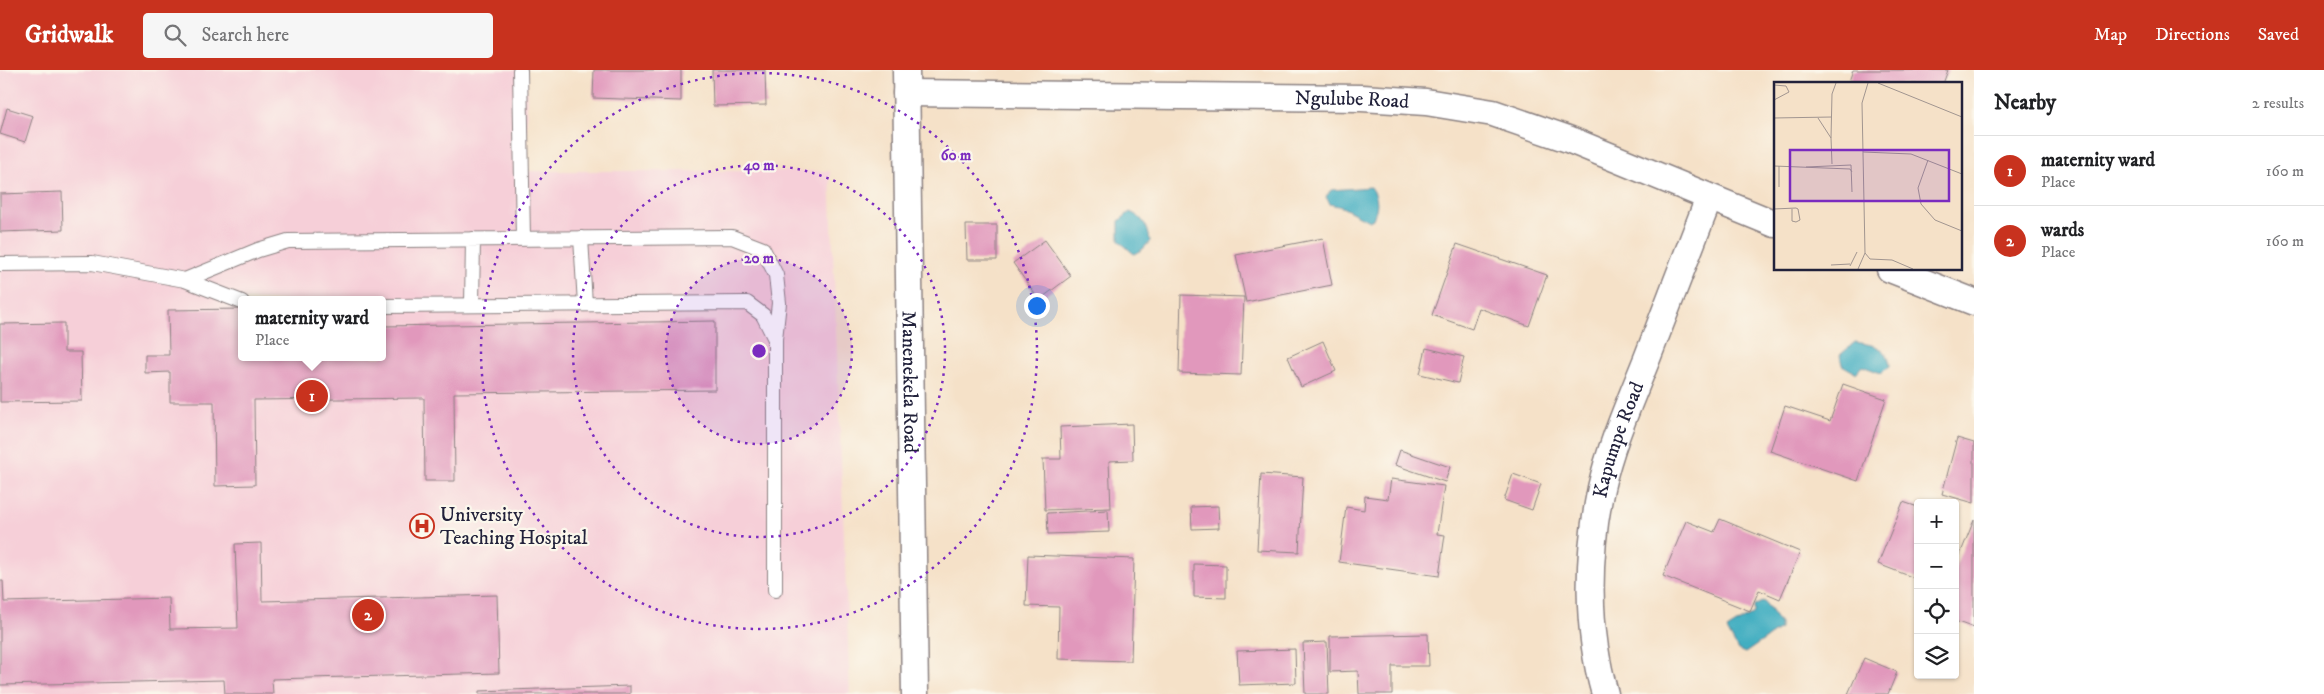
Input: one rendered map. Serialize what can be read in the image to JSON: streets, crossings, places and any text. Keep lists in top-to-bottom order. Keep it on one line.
{"streets":{"street":["Ngulube Road","Manenekela Road","Kapumpe Road"]},"crossings":[["Ngulube Road","Manenekela Road"],["Ngulube Road","Kapumpe Road"]],"places":{"hospital":["University Teaching Hospital"]},"page":{"header":"Gridwalk","search":"Search here","nav":["Map","Directions","Saved"],"heading":["Nearby","2 results"],"list":[{"mark":"1","name":"maternity ward","note":"Place","value":"160 m"},{"mark":"2","name":"wards","note":"Place","value":"160 m"}],"popup":["maternity ward","Place"],"pins":["1","2"],"map_buttons":["+","−"]},"rings":["60 m","40 m","20 m"]}
